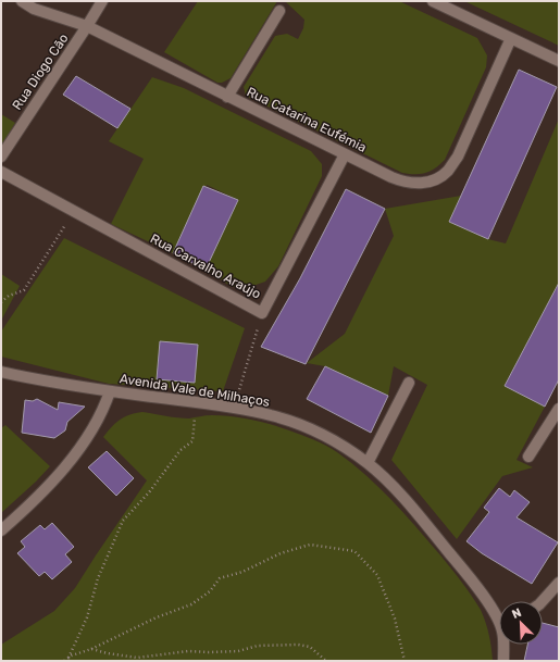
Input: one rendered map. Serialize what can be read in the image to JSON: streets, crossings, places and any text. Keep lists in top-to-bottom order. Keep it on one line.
{"streets":{"street":["Rua Diogo Cão","Rua Catarina Eufémia","Rua Carvalho Araújo","Avenida Vale de Milhaços"]},"crossings":[["Rua Diogo Cão","Rua Catarina Eufémia"],["Rua Catarina Eufémia","Rua Carvalho Araújo"]],"north":"top left"}
